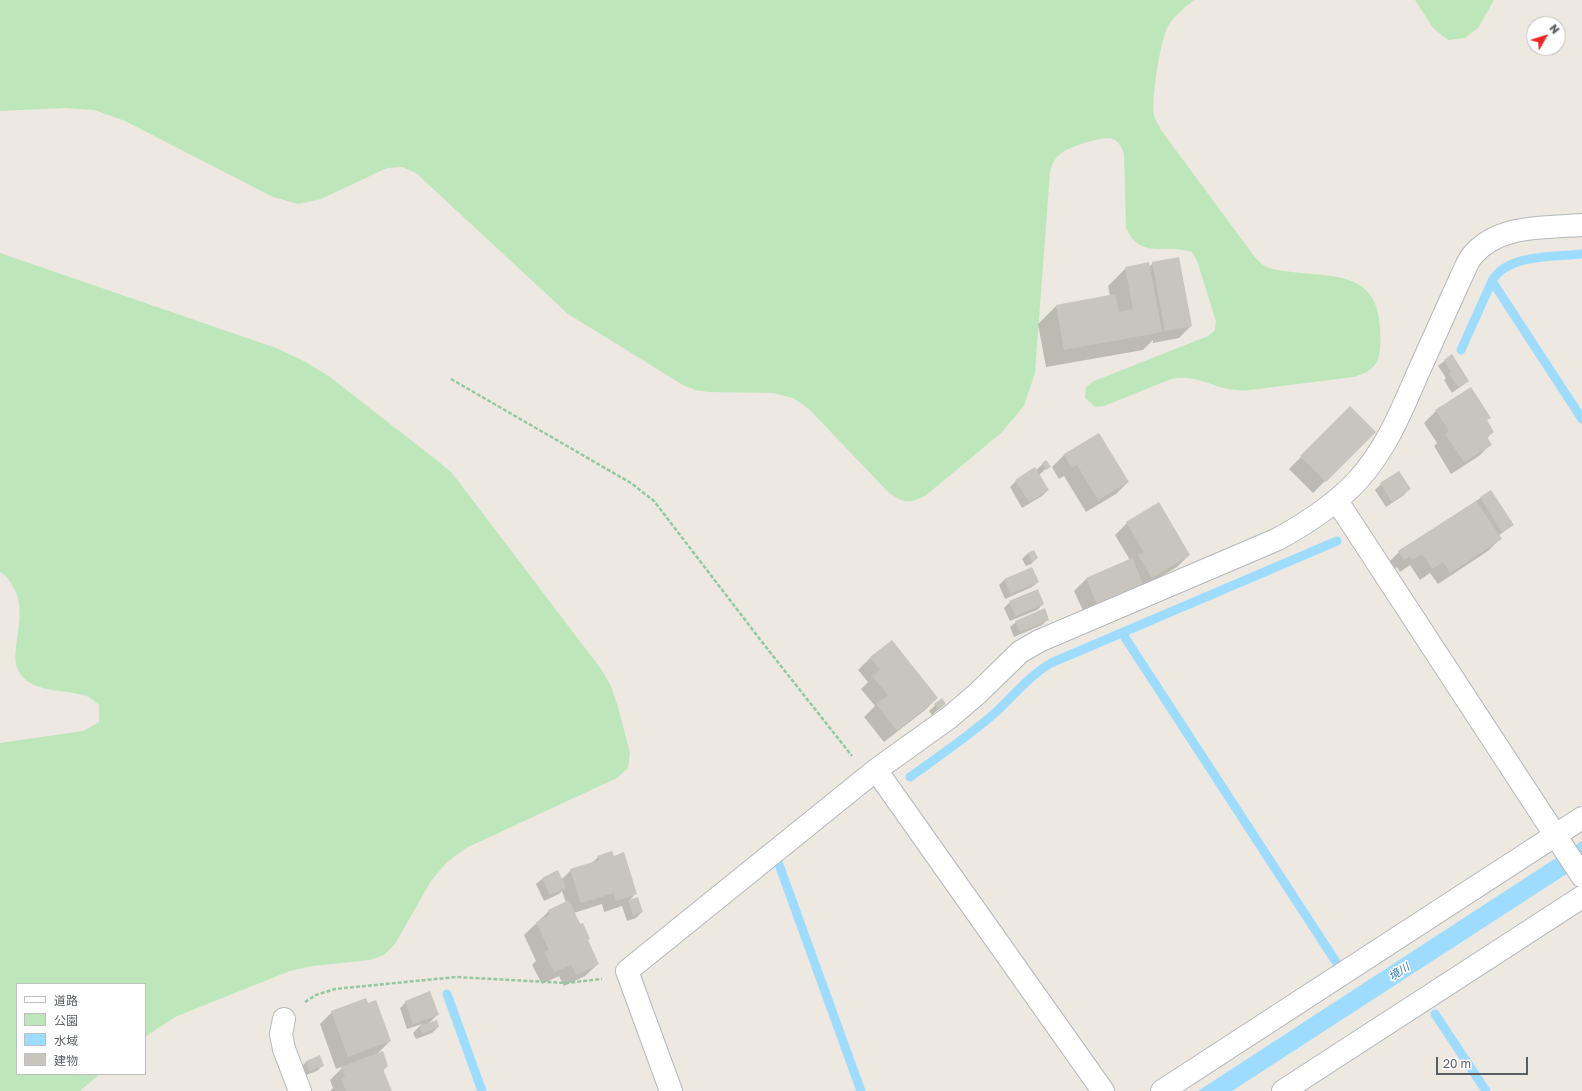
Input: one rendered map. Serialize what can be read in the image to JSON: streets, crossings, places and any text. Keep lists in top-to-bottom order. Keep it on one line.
{"water":["境川"],"legend":["道路","公園","水域","建物"],"scale_bar":"20 m","north":"top right"}
